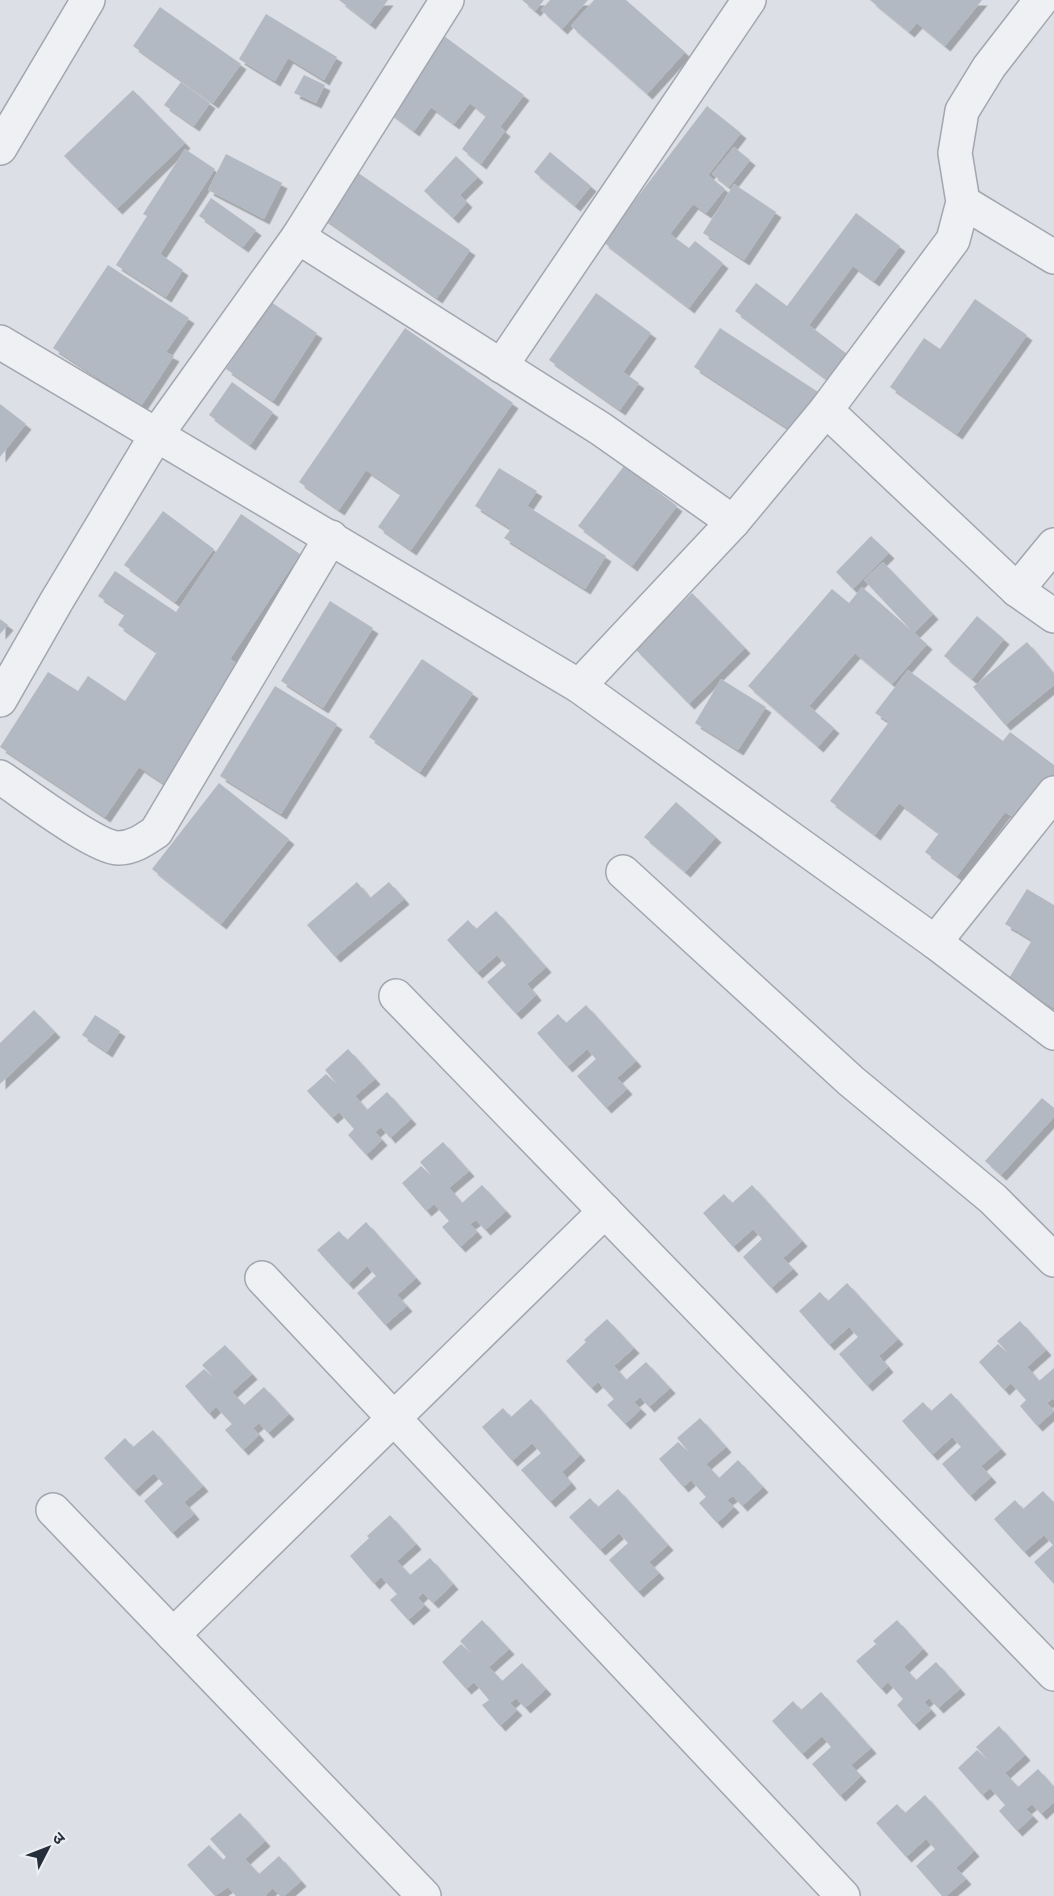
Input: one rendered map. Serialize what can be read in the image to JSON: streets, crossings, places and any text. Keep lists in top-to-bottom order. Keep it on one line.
{"north":"top right"}
